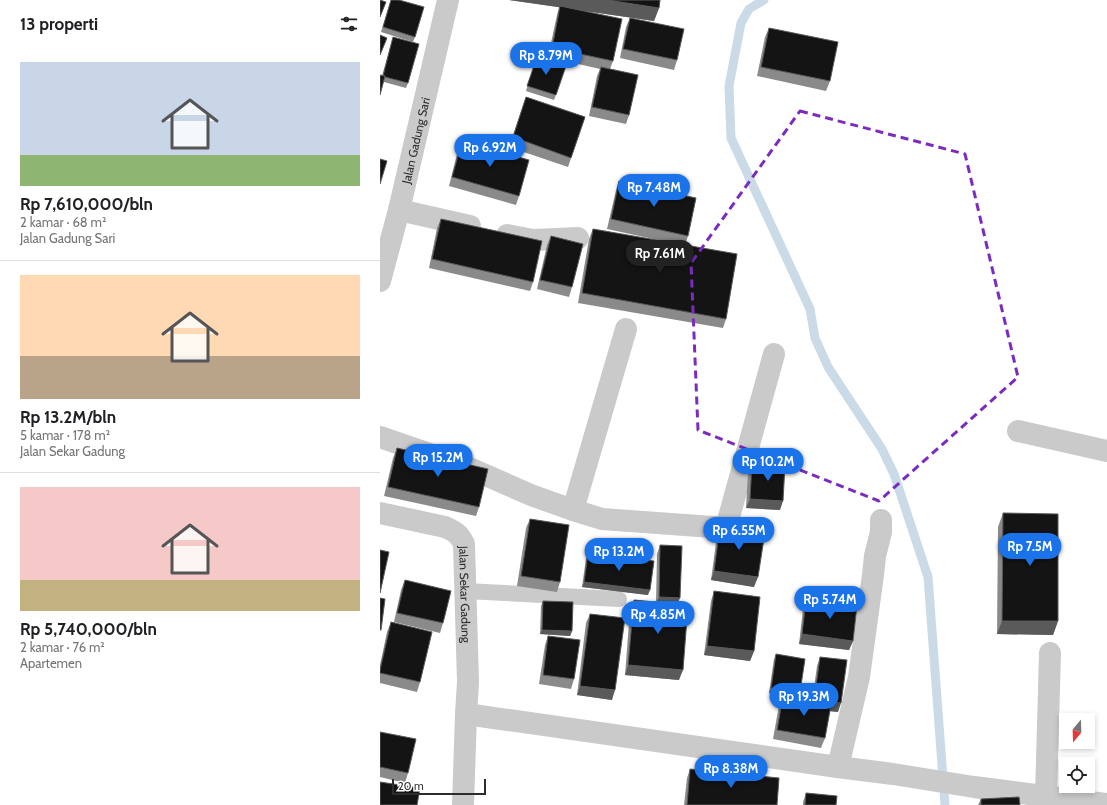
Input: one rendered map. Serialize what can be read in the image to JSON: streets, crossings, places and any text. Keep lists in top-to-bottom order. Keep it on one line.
{"streets":{"street":["Jalan Gadung Sari","Jalan Sekar Gadung"]},"scale_bar":"20 m","north":"bottom","page":{"heading":"13 properti","price":["Rp 8.79M","Rp 6.92M","Rp 7.48M","Rp 7.61M","Rp 15.2M","Rp 10.2M","Rp 6.55M","Rp 7.5M","Rp 13.2M","Rp 5.74M","Rp 4.85M","Rp 19.3M","Rp 8.38M"],"list":[{"name":"Rp 7,610,000/bln","note":"2 kamar · 68 m² · Jalan Gadung Sari"},{"name":"Rp 13.2M/bln","note":"5 kamar · 178 m² · Jalan Sekar Gadung"},{"name":"Rp 5,740,000/bln","note":"2 kamar · 76 m² · Apartemen"}],"scale":"20 m"}}
